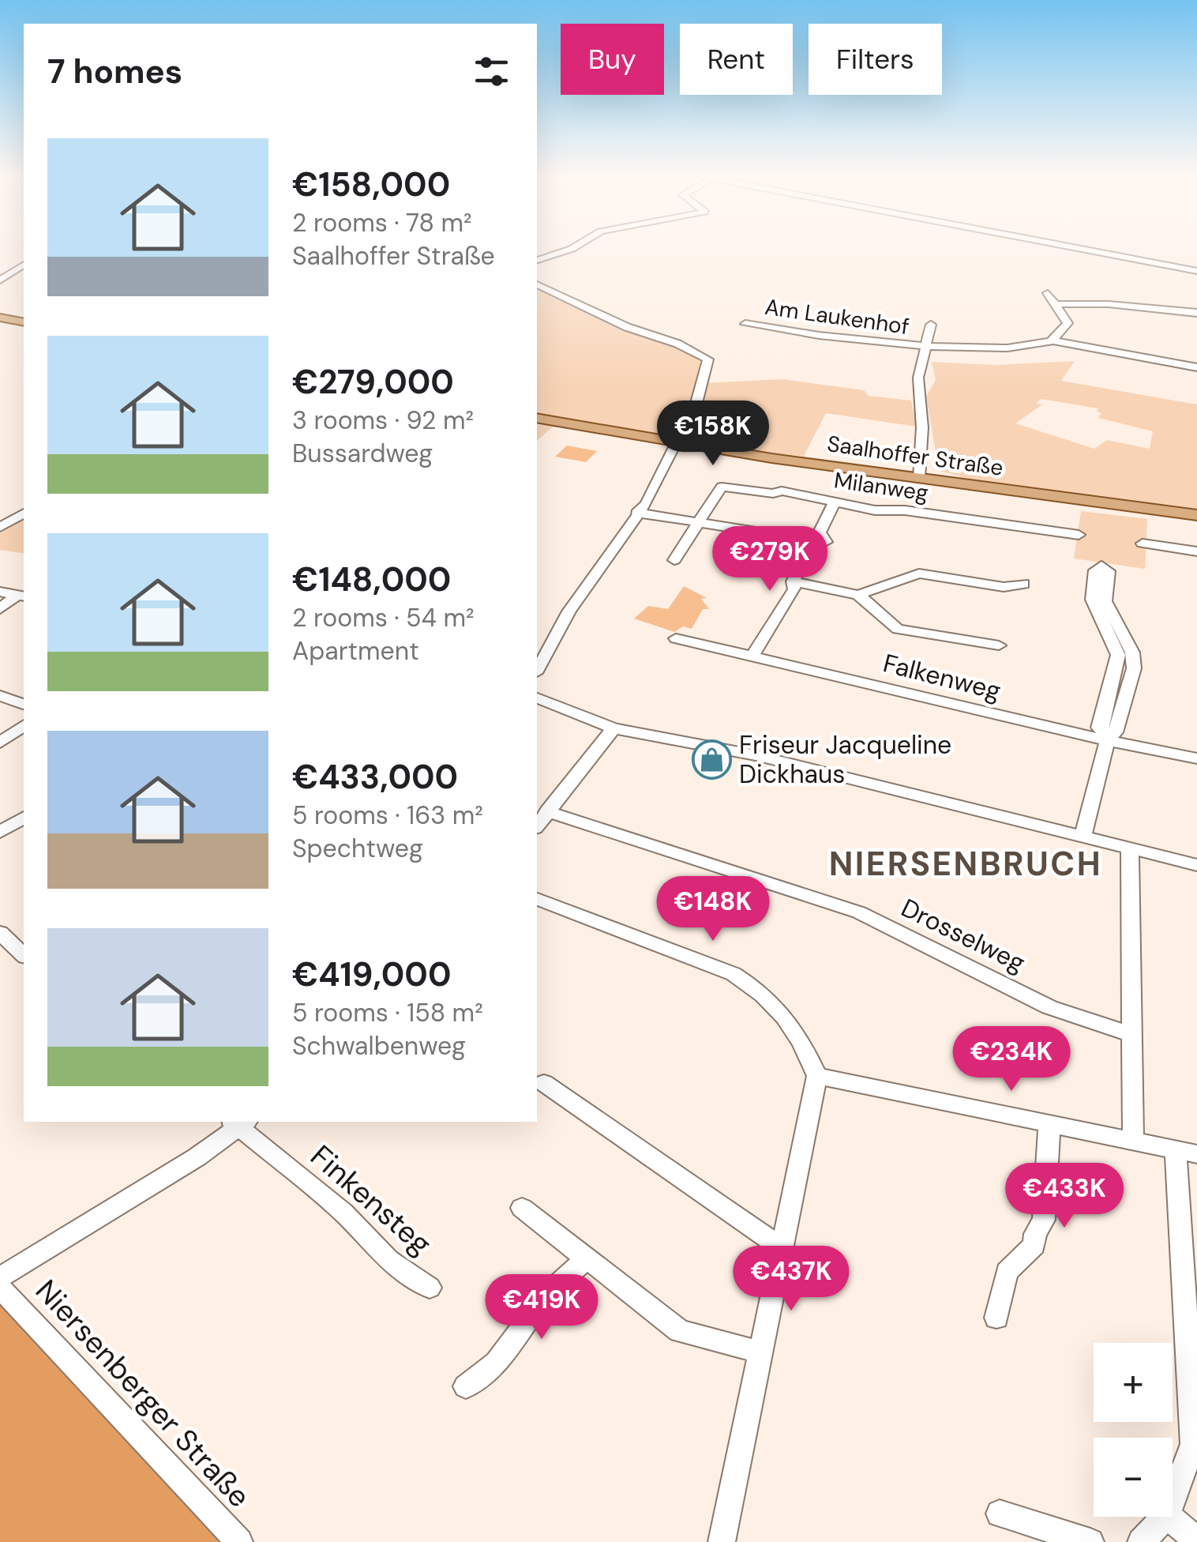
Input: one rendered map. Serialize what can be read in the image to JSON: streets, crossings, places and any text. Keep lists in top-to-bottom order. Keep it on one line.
{"streets":{"main road":["Saalhoffer Straße"],"street":["Am Laukenhof","Milanweg","Falkenweg","Drosselweg","Finkensteg","Niersenberger Straße"]},"districts":["NIERSENBRUCH"],"places":{"shop":["Friseur Jacqueline Dickhaus"]},"page":{"chip":["Buy","Rent","Filters"],"heading":"7 homes","list":[{"name":"€158,000","note":"2 rooms · 78 m² · Saalhoffer Straße"},{"name":"€279,000","note":"3 rooms · 92 m² · Bussardweg"},{"name":"€148,000","note":"2 rooms · 54 m² · Apartment"},{"name":"€433,000","note":"5 rooms · 163 m² · Spechtweg"},{"name":"€419,000","note":"5 rooms · 158 m² · Schwalbenweg"}],"price":["€158K","€279K","€148K","€234K","€433K","€437K","€419K"],"map_buttons":["+","−"]}}
